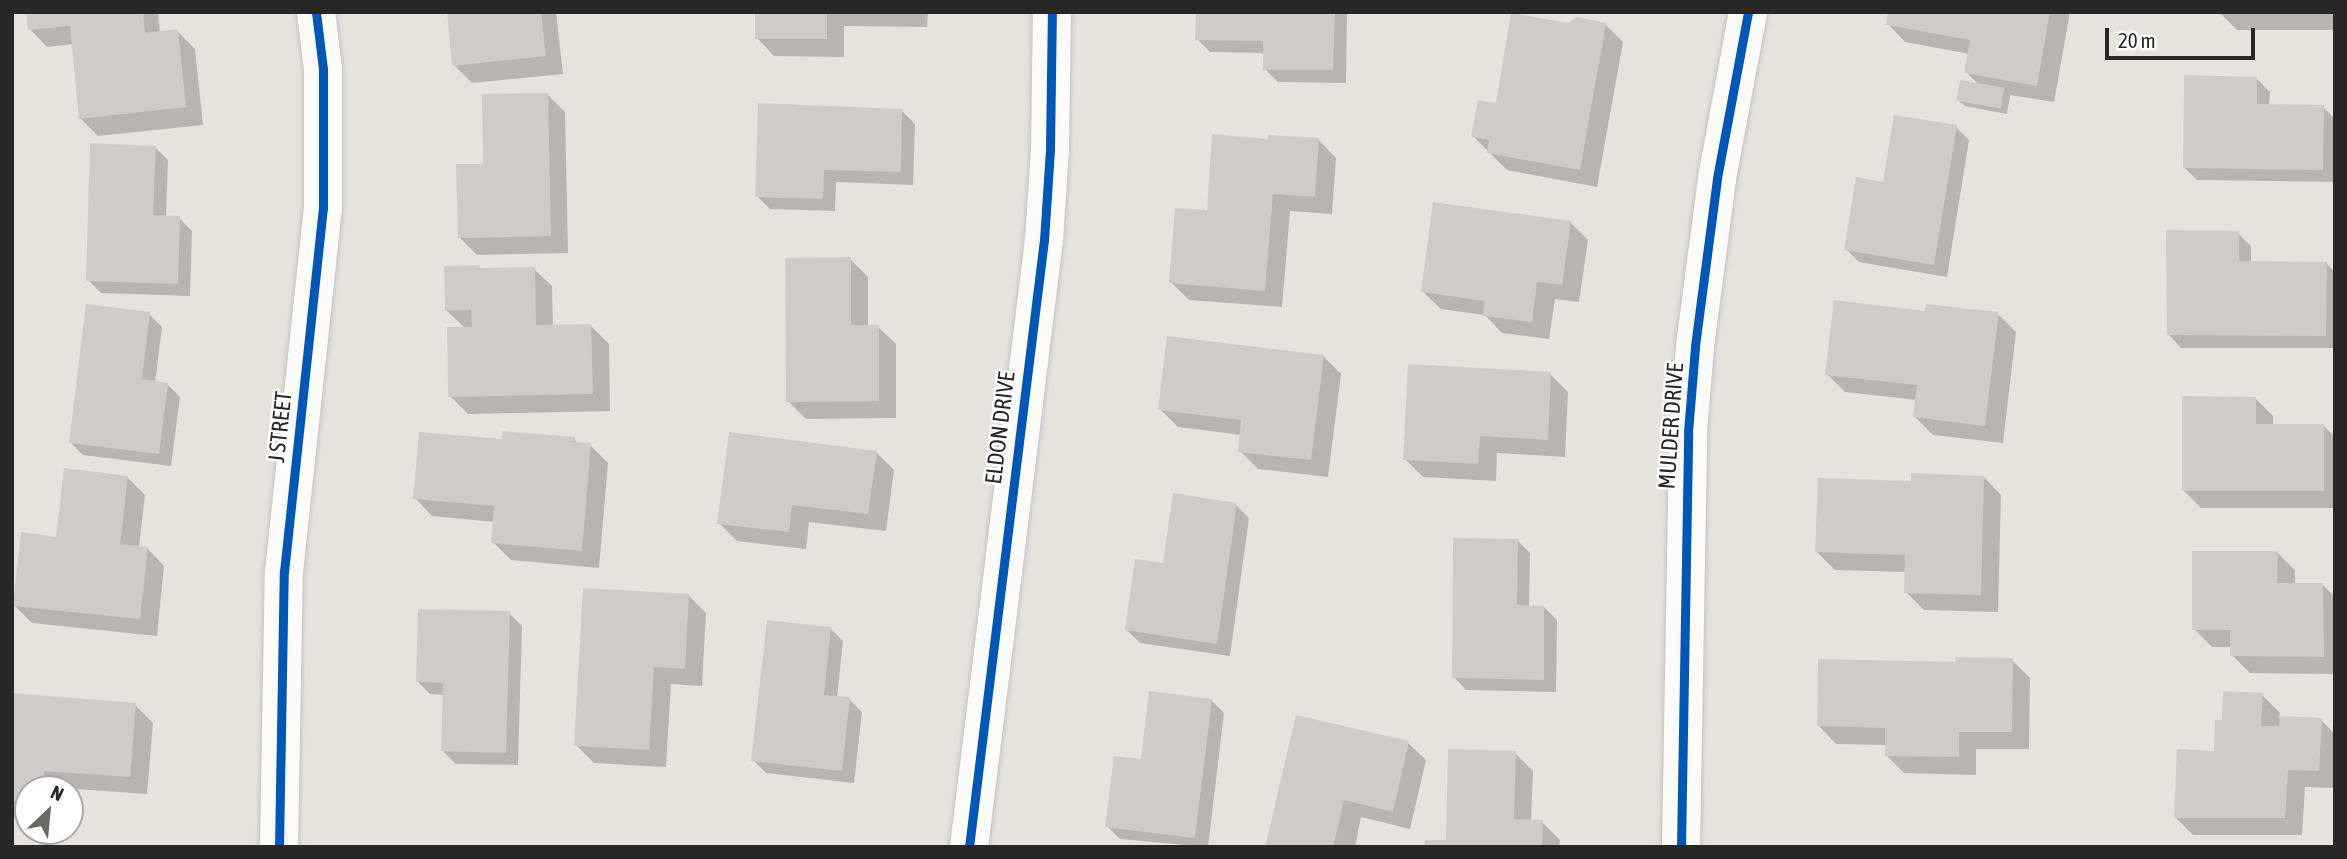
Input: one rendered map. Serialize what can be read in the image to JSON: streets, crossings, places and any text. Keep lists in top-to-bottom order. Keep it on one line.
{"streets":{"street":["MULDER DRIVE","J STREET","ELDON DRIVE"]},"scale_bar":"20 m","north":"top right"}
